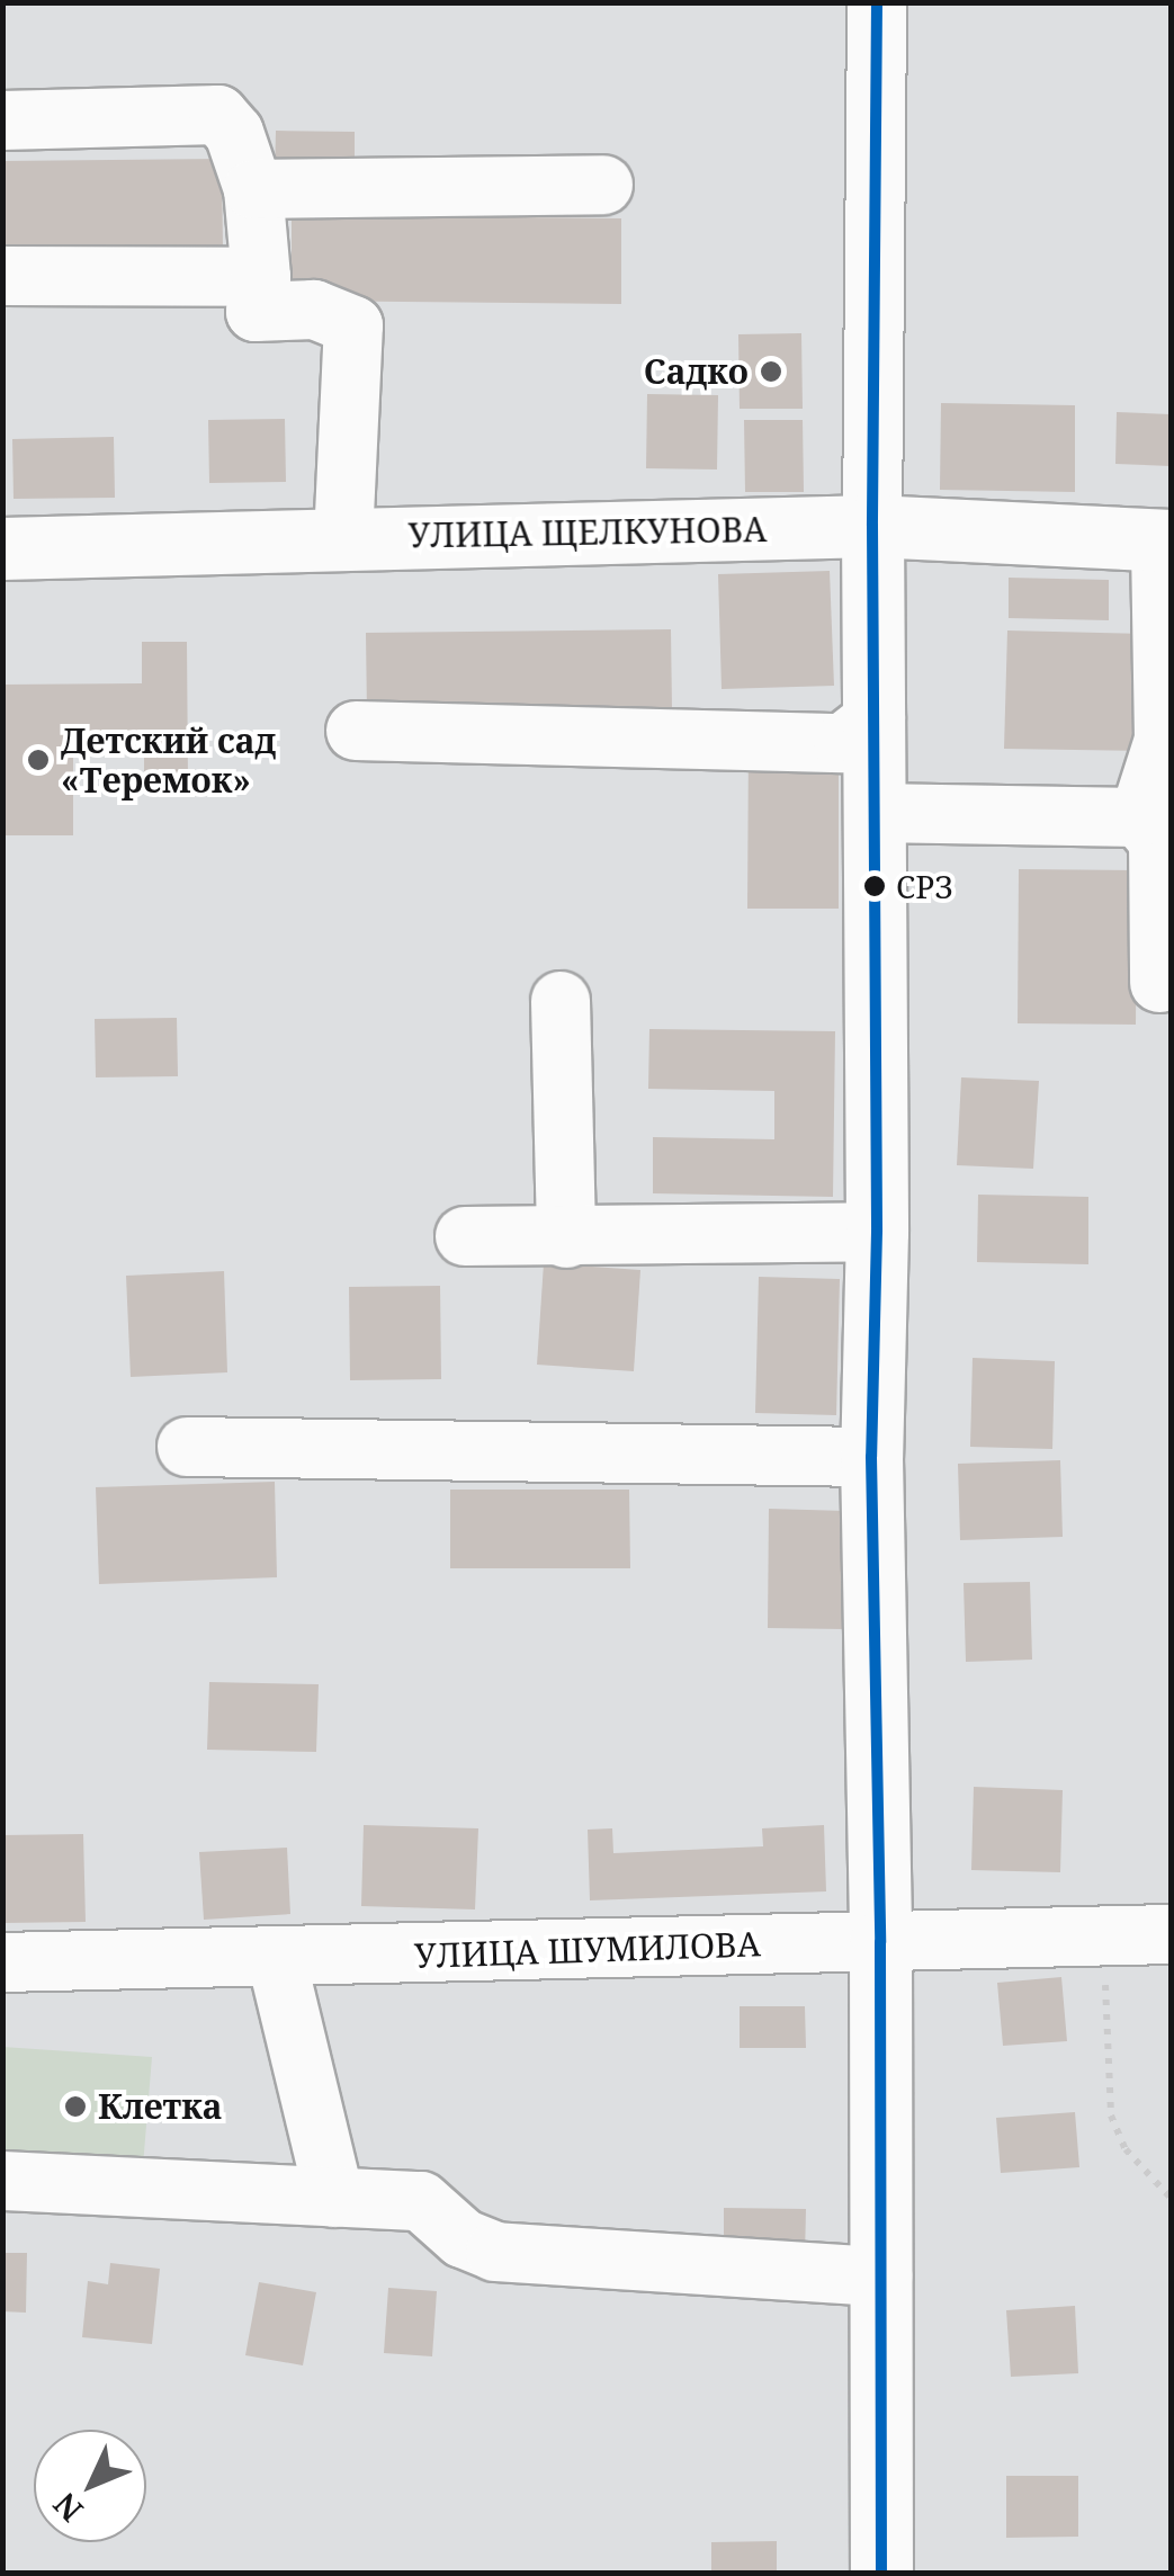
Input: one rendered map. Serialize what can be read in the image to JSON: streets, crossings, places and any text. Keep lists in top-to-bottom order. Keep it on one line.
{"streets":{"main road":["УЛИЦА ЩЕЛКУНОВА"],"street":["УЛИЦА ШУМИЛОВА"]},"places":["Садко","Детский сад «Теремок»","СРЗ","Клетка"],"north":"bottom left"}
